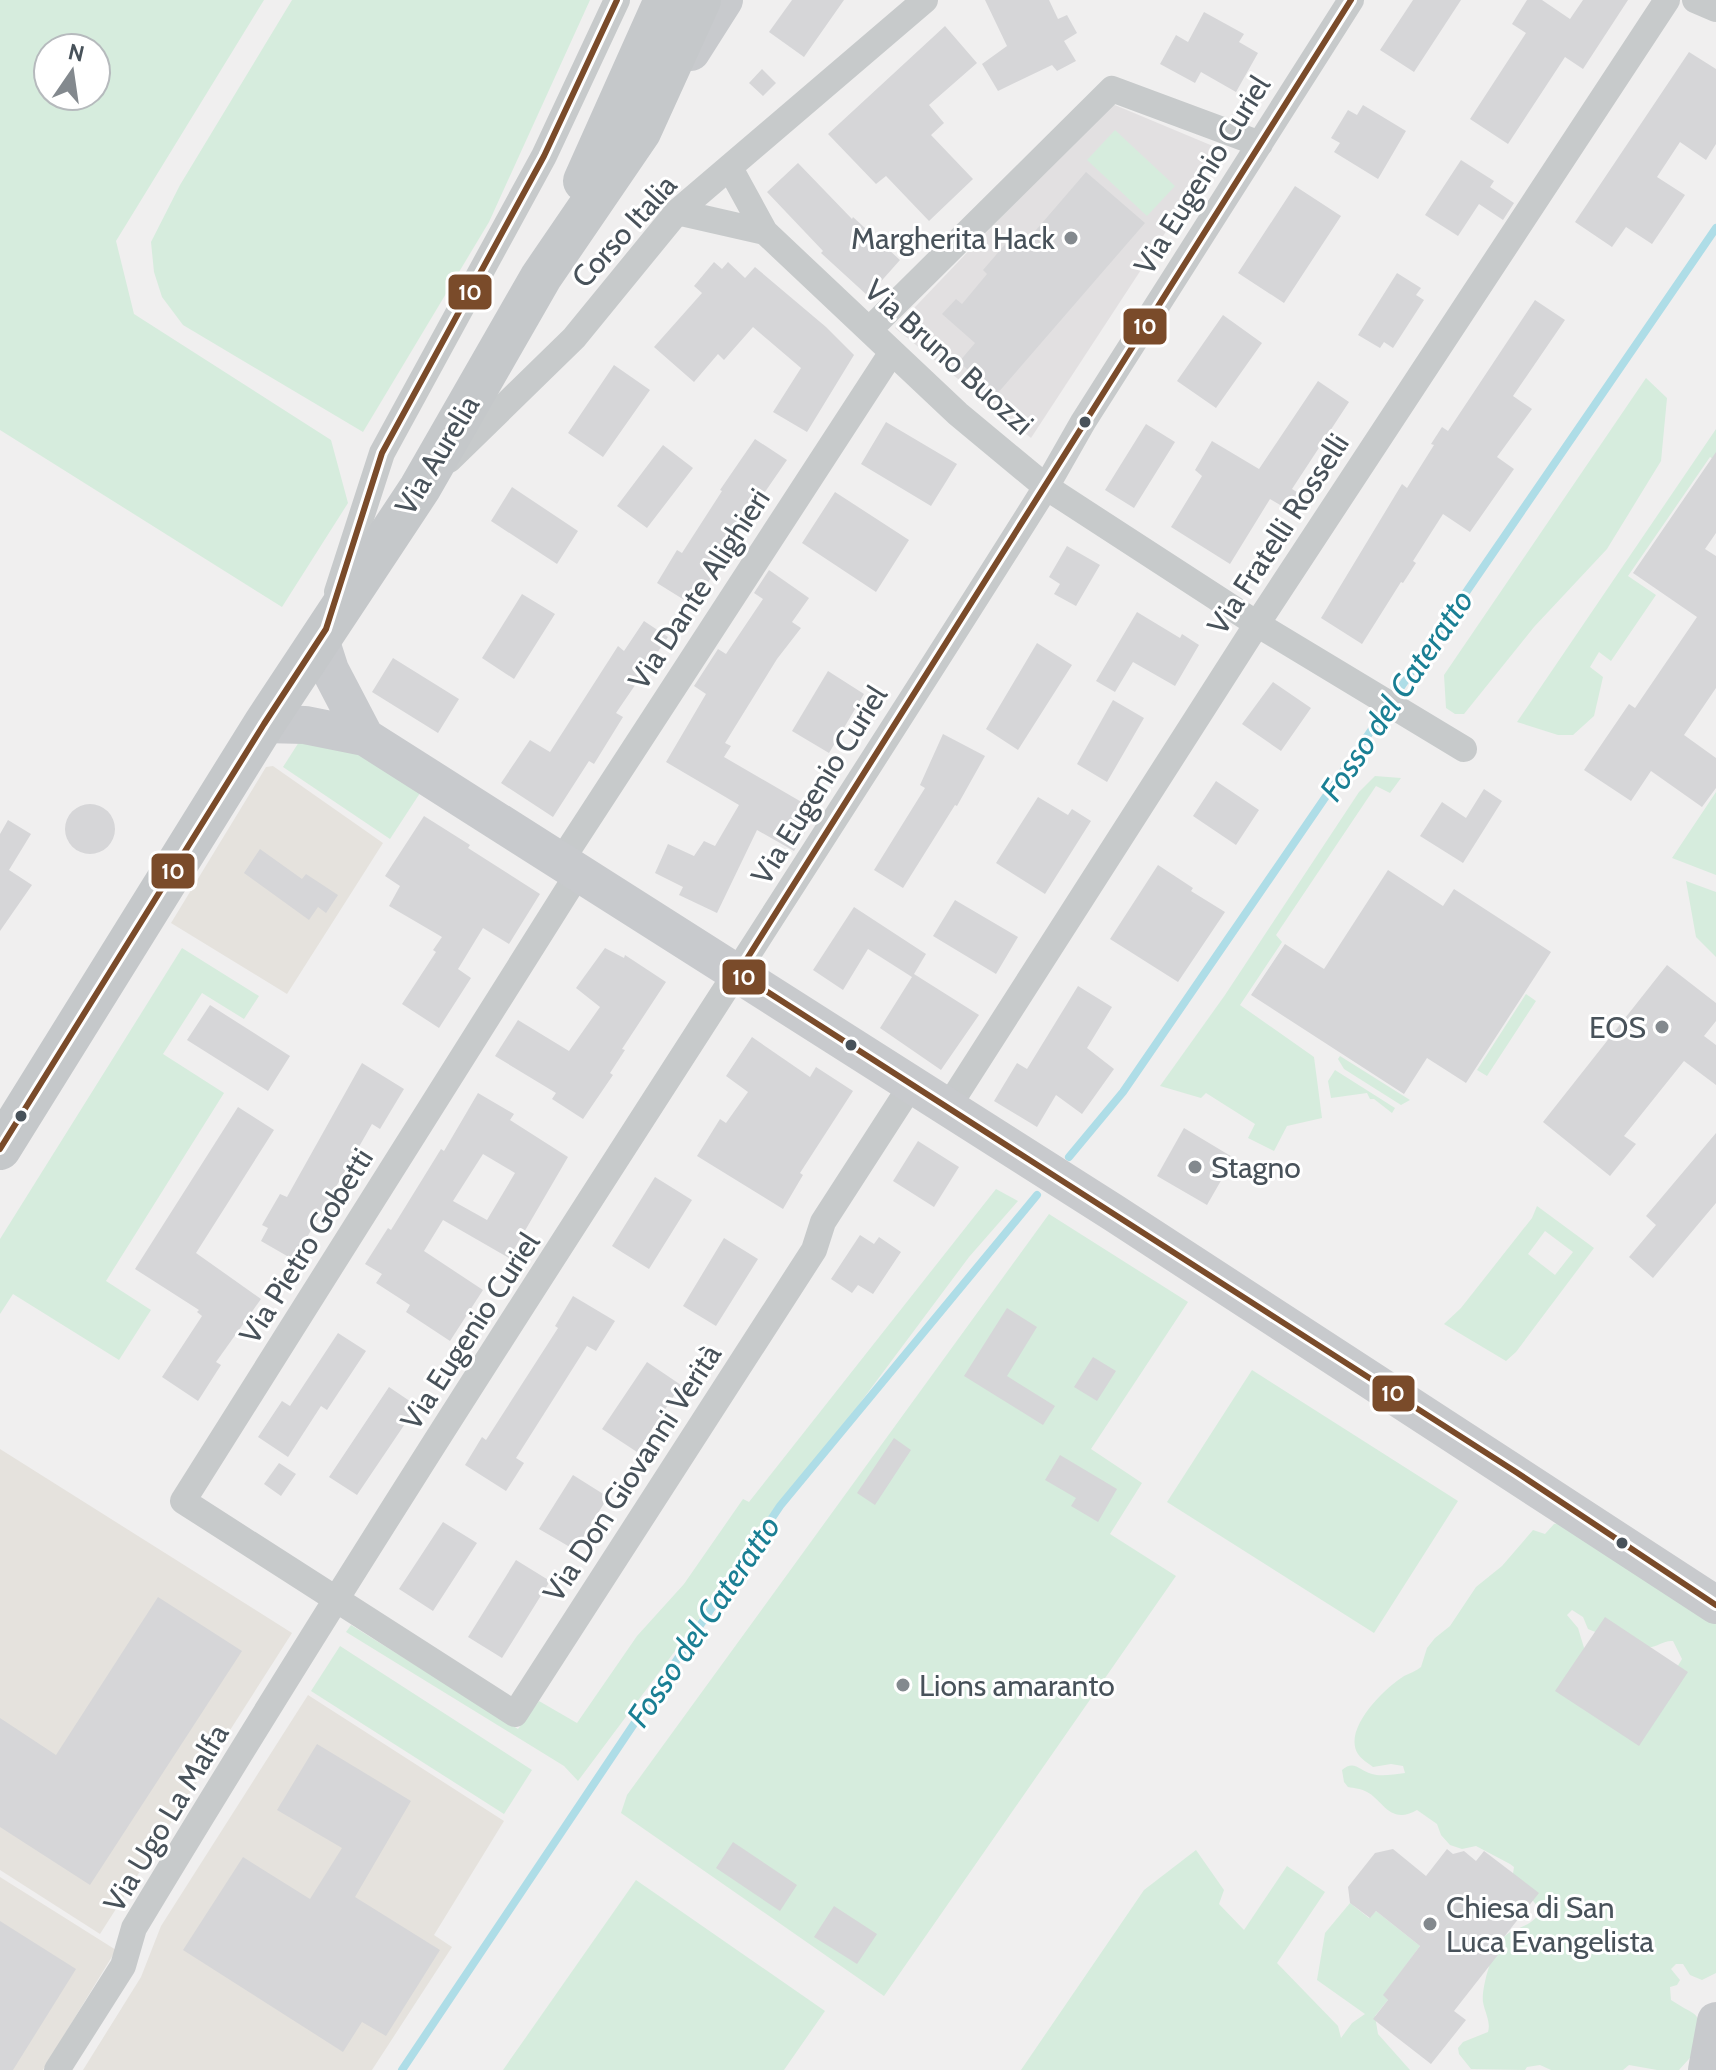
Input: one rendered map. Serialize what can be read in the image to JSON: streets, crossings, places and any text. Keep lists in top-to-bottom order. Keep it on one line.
{"streets":{"main road":["Via Aurelia"],"street":["Via Eugenio Curiel","Corso Italia","Via Bruno Buozzi","Via Fratelli Rosselli","Via Dante Alighieri","Via Pietro Gobetti","Via Don Giovanni Verità","Via Ugo La Malfa"]},"crossings":[["Via Eugenio Curiel","Via Bruno Buozzi"],["Via Eugenio Curiel","Via Pietro Gobetti"],["Via Eugenio Curiel","Via Don Giovanni Verità"],["Via Eugenio Curiel","Via Ugo La Malfa"],["Corso Italia","Via Bruno Buozzi"],["Corso Italia","Via Aurelia"],["Via Bruno Buozzi","Via Fratelli Rosselli"],["Via Bruno Buozzi","Via Dante Alighieri"],["Via Dante Alighieri","Via Pietro Gobetti"],["Via Pietro Gobetti","Via Don Giovanni Verità"],["Via Pietro Gobetti","Via Ugo La Malfa"],["Via Don Giovanni Verità","Via Ugo La Malfa"]],"water":["Fosso del Cateratto"],"places":["Margherita Hack","EOS","Stagno","Lions amaranto","Chiesa di San Luca Evangelista"],"lines":["transit line 10"],"north":"top"}
